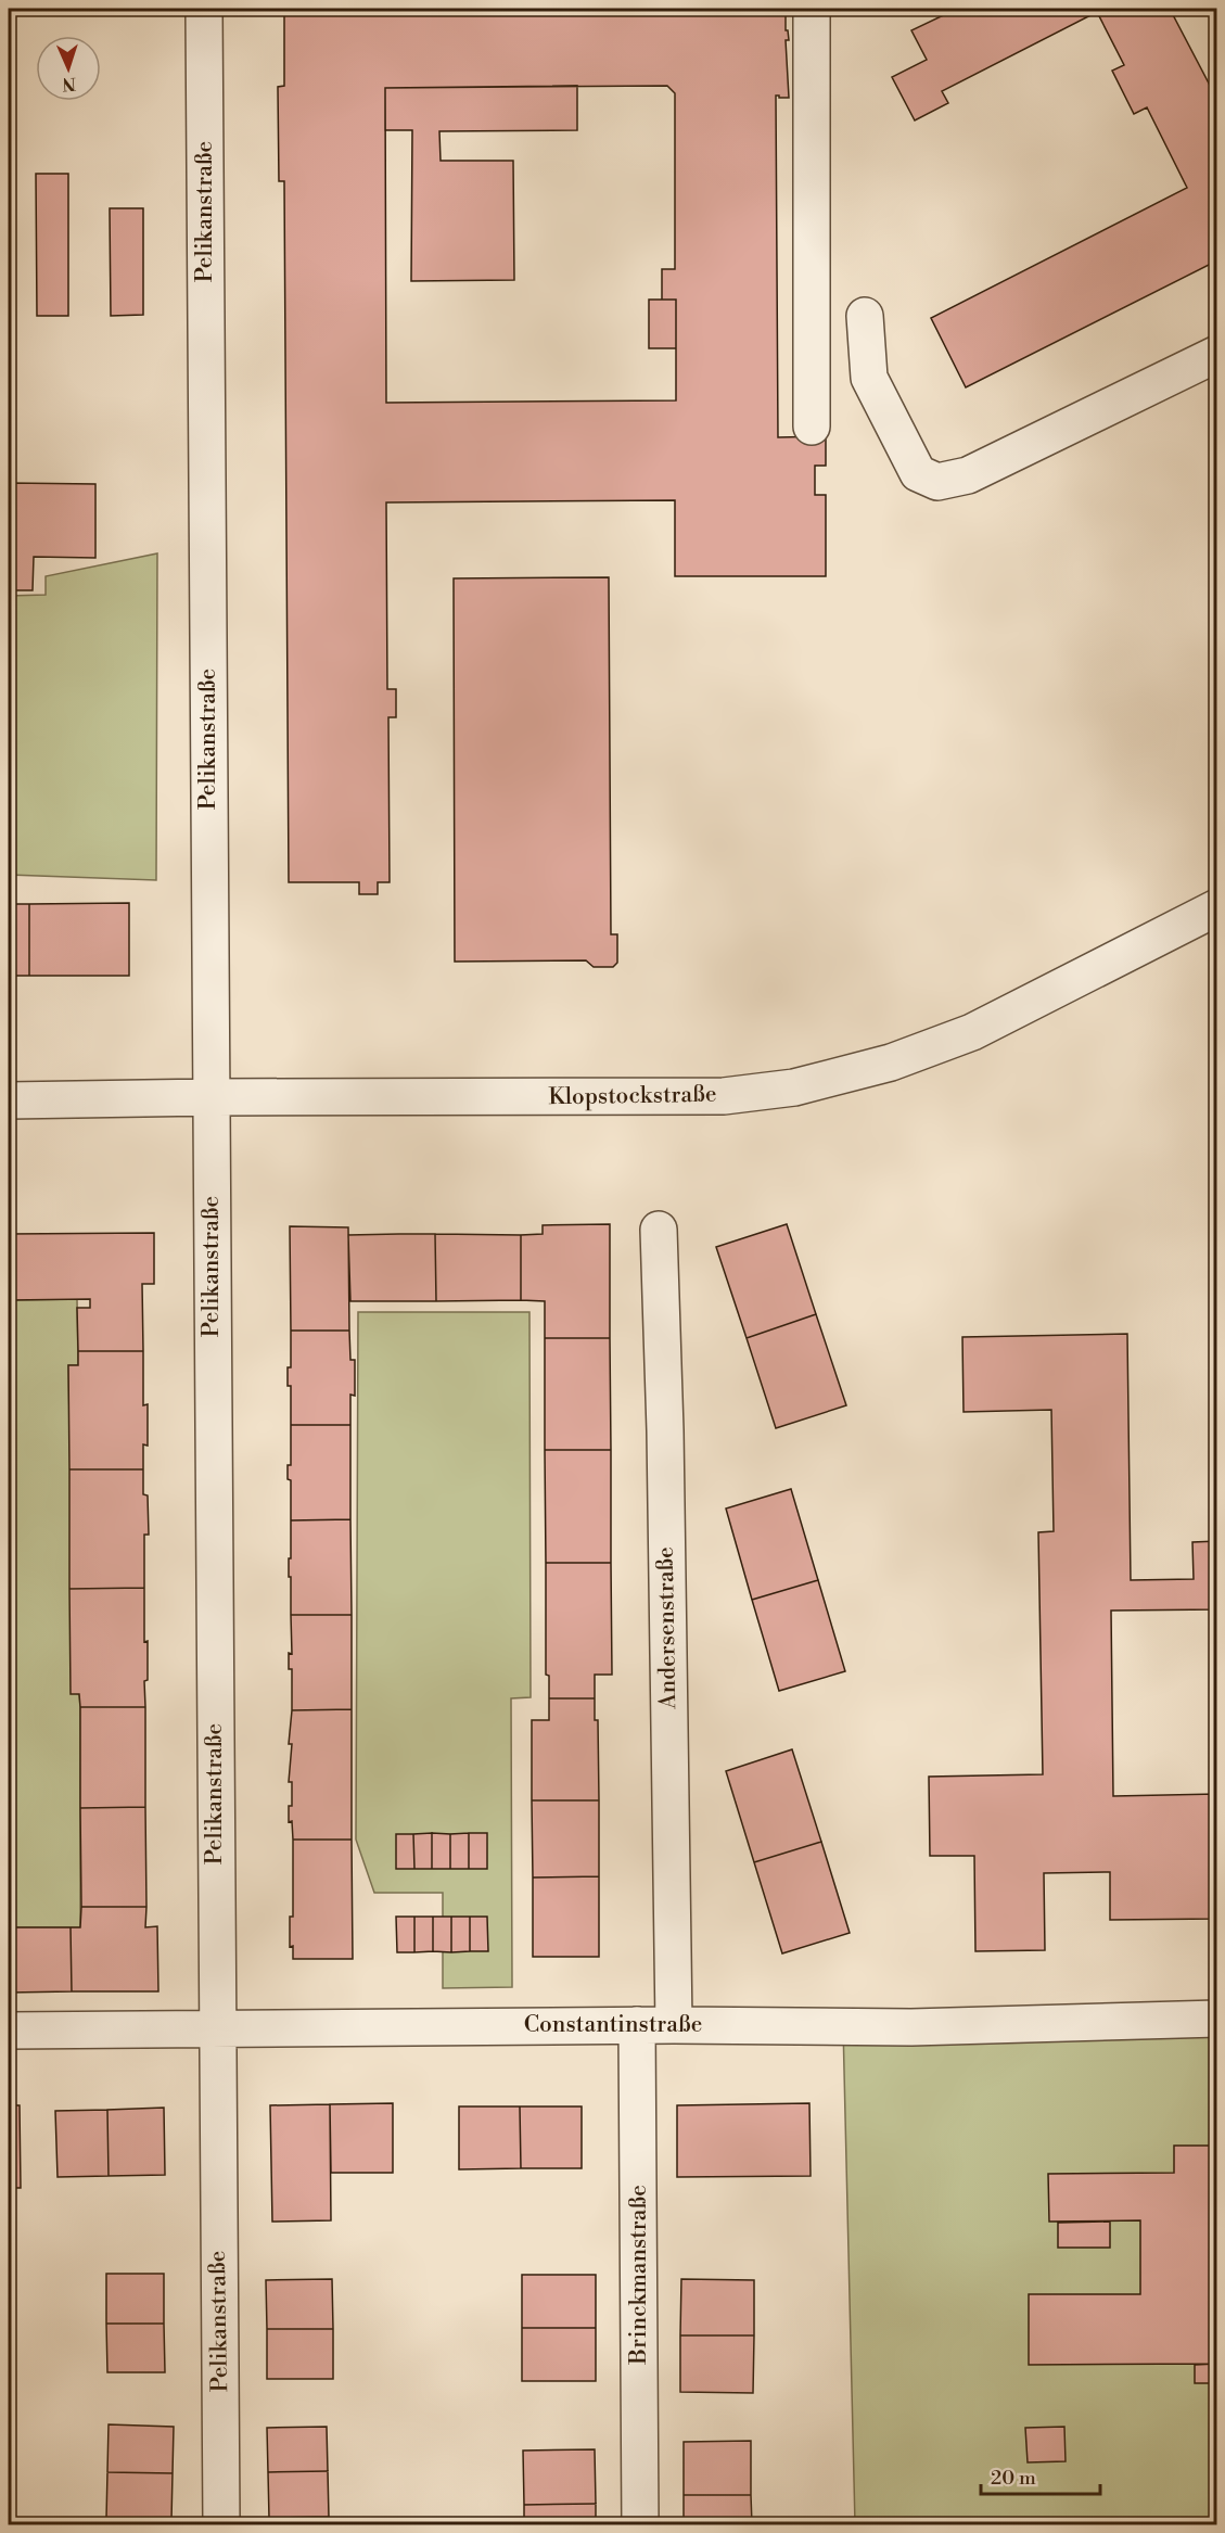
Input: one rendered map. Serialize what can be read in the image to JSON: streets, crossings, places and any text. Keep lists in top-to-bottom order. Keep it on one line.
{"streets":{"street":["Pelikanstraße","Klopstockstraße","Andersenstraße","Constantinstraße","Brinckmanstraße"]},"crossings":[["Pelikanstraße","Klopstockstraße"],["Pelikanstraße","Constantinstraße"],["Andersenstraße","Constantinstraße"],["Constantinstraße","Brinckmanstraße"]],"scale_bar":"20 m","north":"bottom"}
